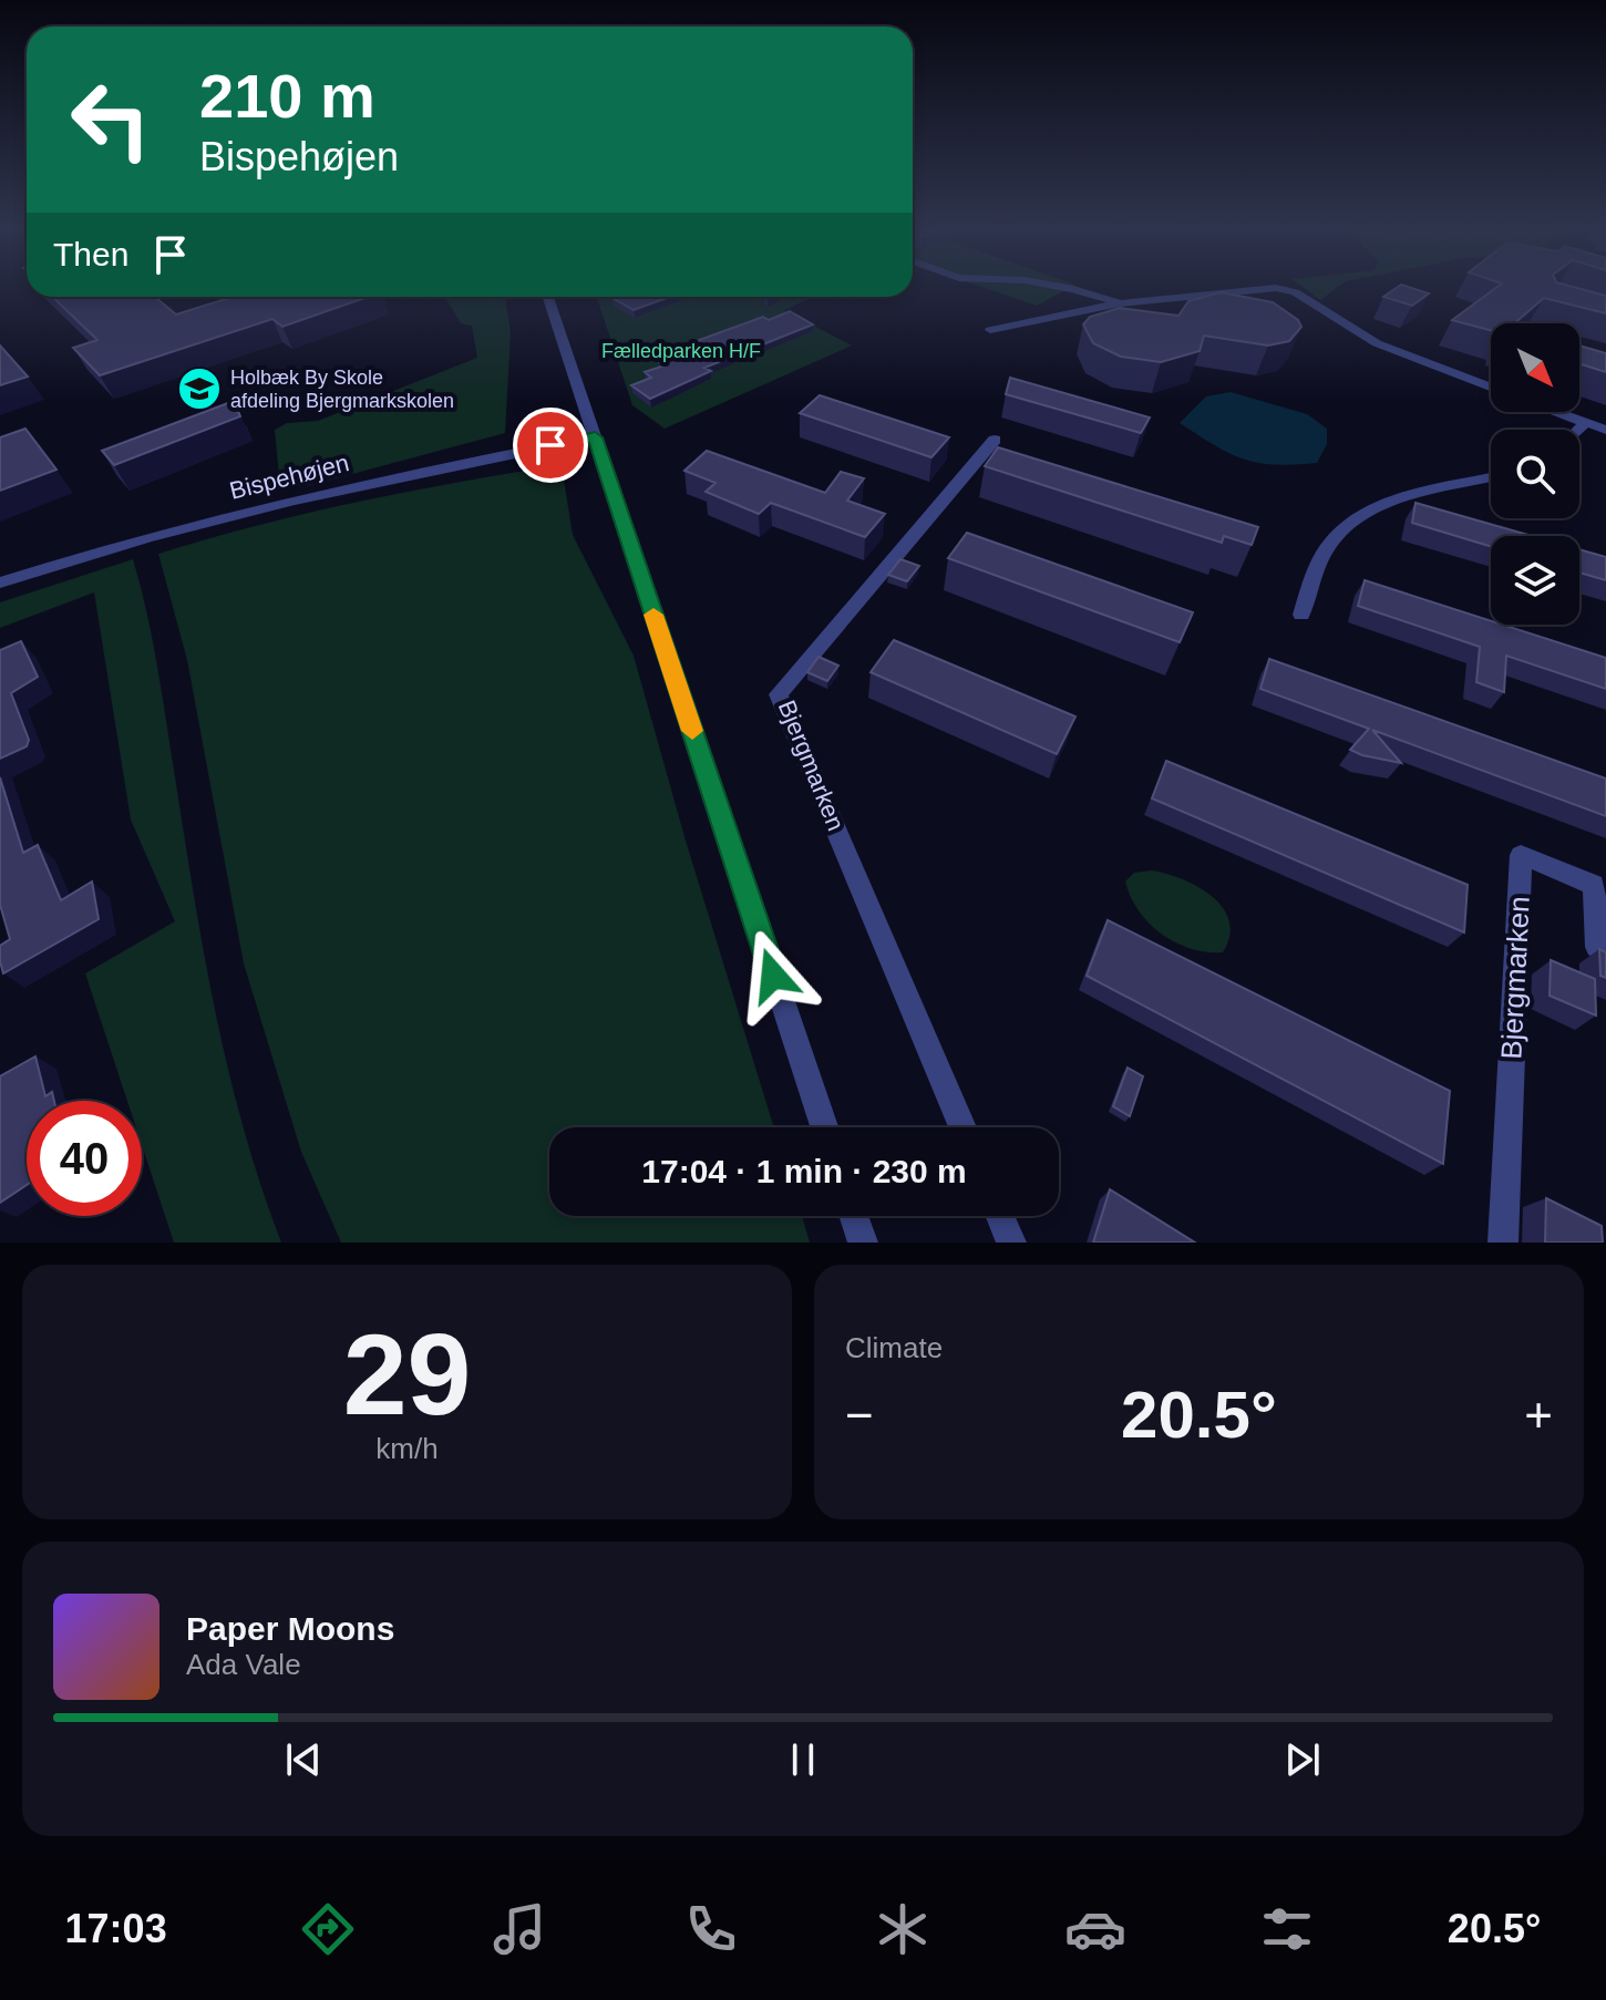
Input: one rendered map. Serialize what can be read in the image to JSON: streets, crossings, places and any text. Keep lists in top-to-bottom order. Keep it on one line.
{"streets":{"street":["Bispehøjen","Bjergmarken"]},"parks":["Fælledparken H/F"],"places":{"school or university":["Holbæk By Skole afdeling Bjergmarkskolen"]},"north":"bottom right","page":{"turn":["210 m","Bispehøjen"],"then":"Then","limit":"40","trip":"17:04 · 1 min · 230 m","tile":[["29","km/h"],"Climate"],"heat":["−","20.5°","+"],"song":["Paper Moons","Ada Vale"],"tabs":["17:03","20.5°"]}}
